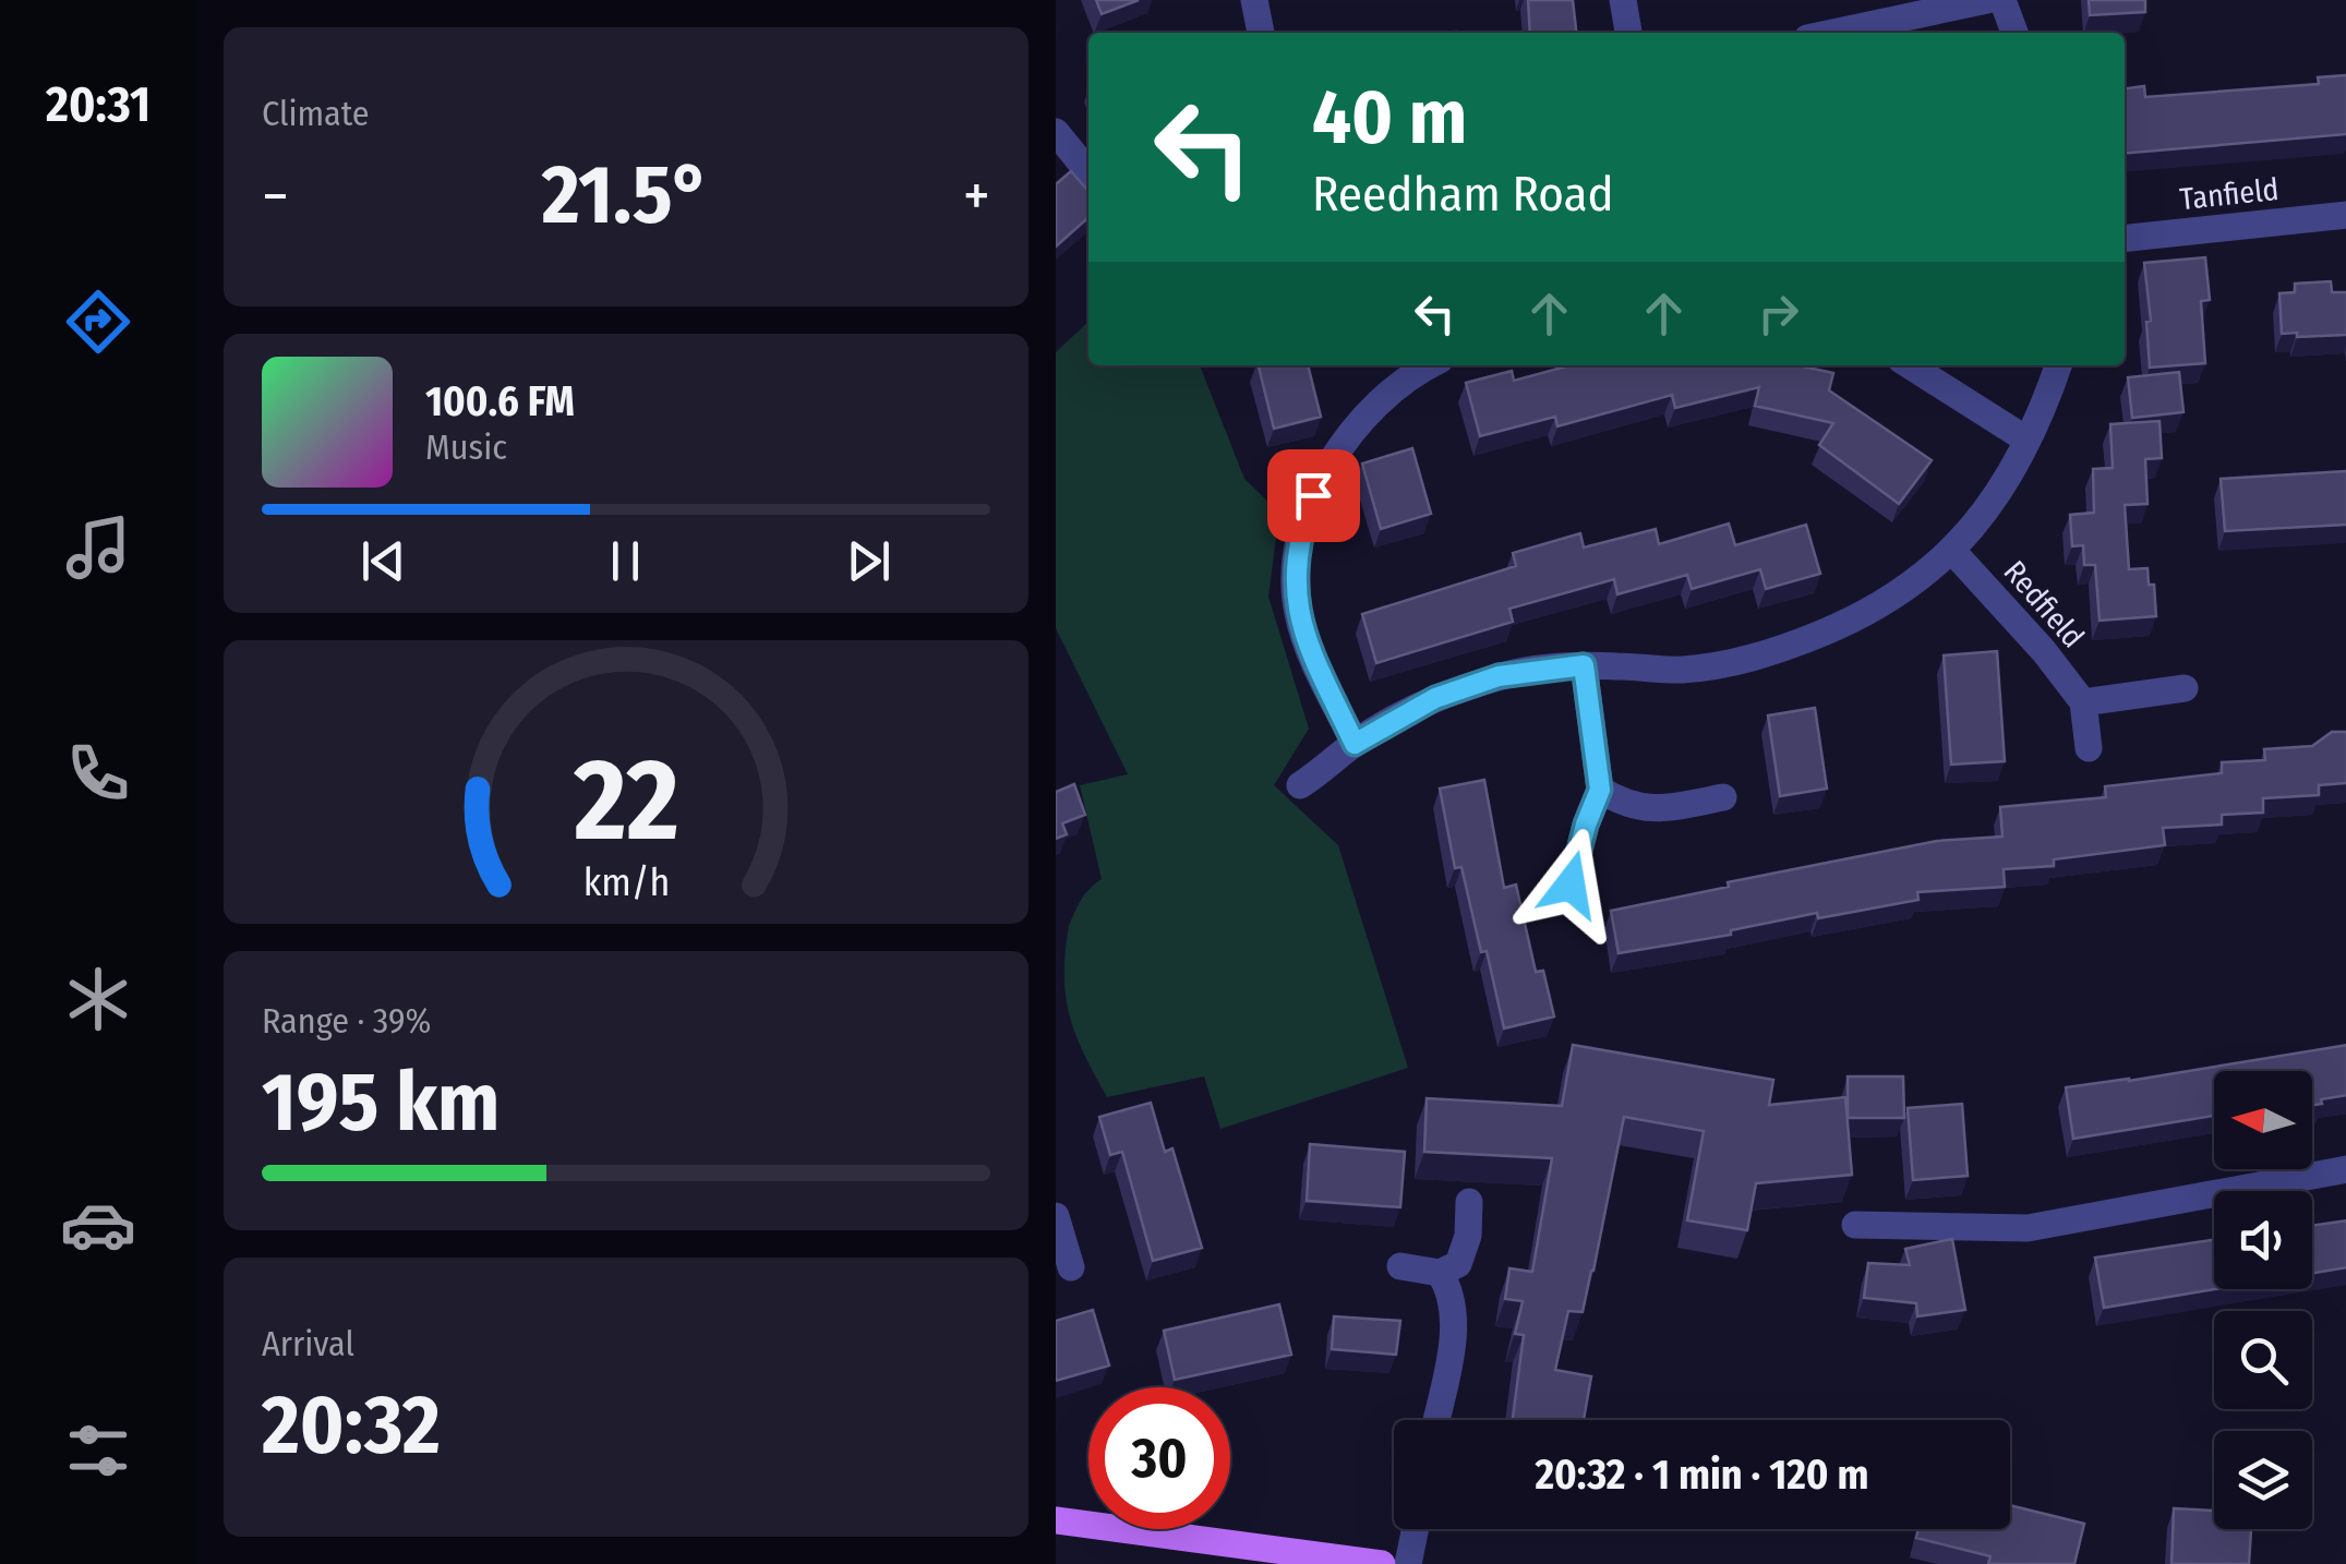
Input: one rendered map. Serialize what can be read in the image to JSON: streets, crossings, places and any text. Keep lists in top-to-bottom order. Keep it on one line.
{"streets":{"street":["Tanfield","Redfield"]},"north":"left","page":{"tabs":"20:31","tile":["Climate",["Range · 39%","195 km"],["Arrival","20:32"]],"turn":["40 m","Reedham Road"],"heat":["−","21.5°","+"],"song":["100.6 FM","Music"],"limit":"30","trip":"20:32 · 1 min · 120 m","gauge":["22","km/h"]}}
